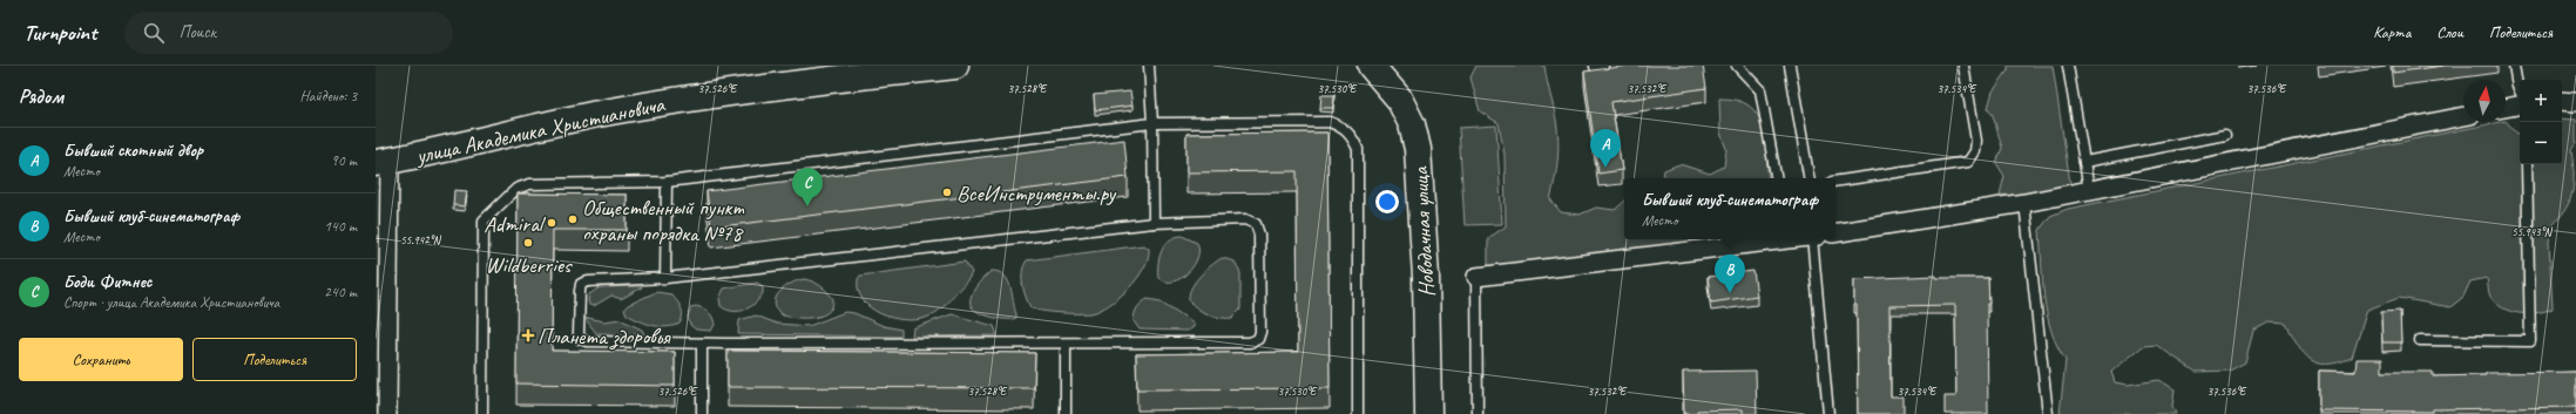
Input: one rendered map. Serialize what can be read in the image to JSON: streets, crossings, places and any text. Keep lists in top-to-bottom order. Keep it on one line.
{"streets":{"street":["улица Академика Христиановича","Новодачная улица"]},"places":{"other":["ВсеИнструменты.ру","Общественный пункт охраны порядка №78","Admiral","Wildberries"],"health":["Планета здоровья"]},"north":"top","page":{"header":"Turnpoint","search":"Поиск","nav":["Карта","Слои","Поделиться"],"heading":["Рядом","Найдено: 3"],"map_buttons":["+","−"],"list":[{"mark":"A","name":"Бывший скотный двор","note":"Место","value":"90 m"},{"mark":"B","name":"Бывший клуб-синематограф","note":"Место","value":"140 m"},{"mark":"C","name":"Боди Фитнес","note":"Спорт · улица Академика Христиановича","value":"240 m"}],"pins":["A","C","B"],"popup":["Бывший клуб-синематограф","Место"],"buttons":["Сохранить","Поделиться"]},"coordinates":["37.526°E","37.528°E","37.530°E","37.532°E","37.534°E","37.536°E","55.943°N","55.942°N"]}
